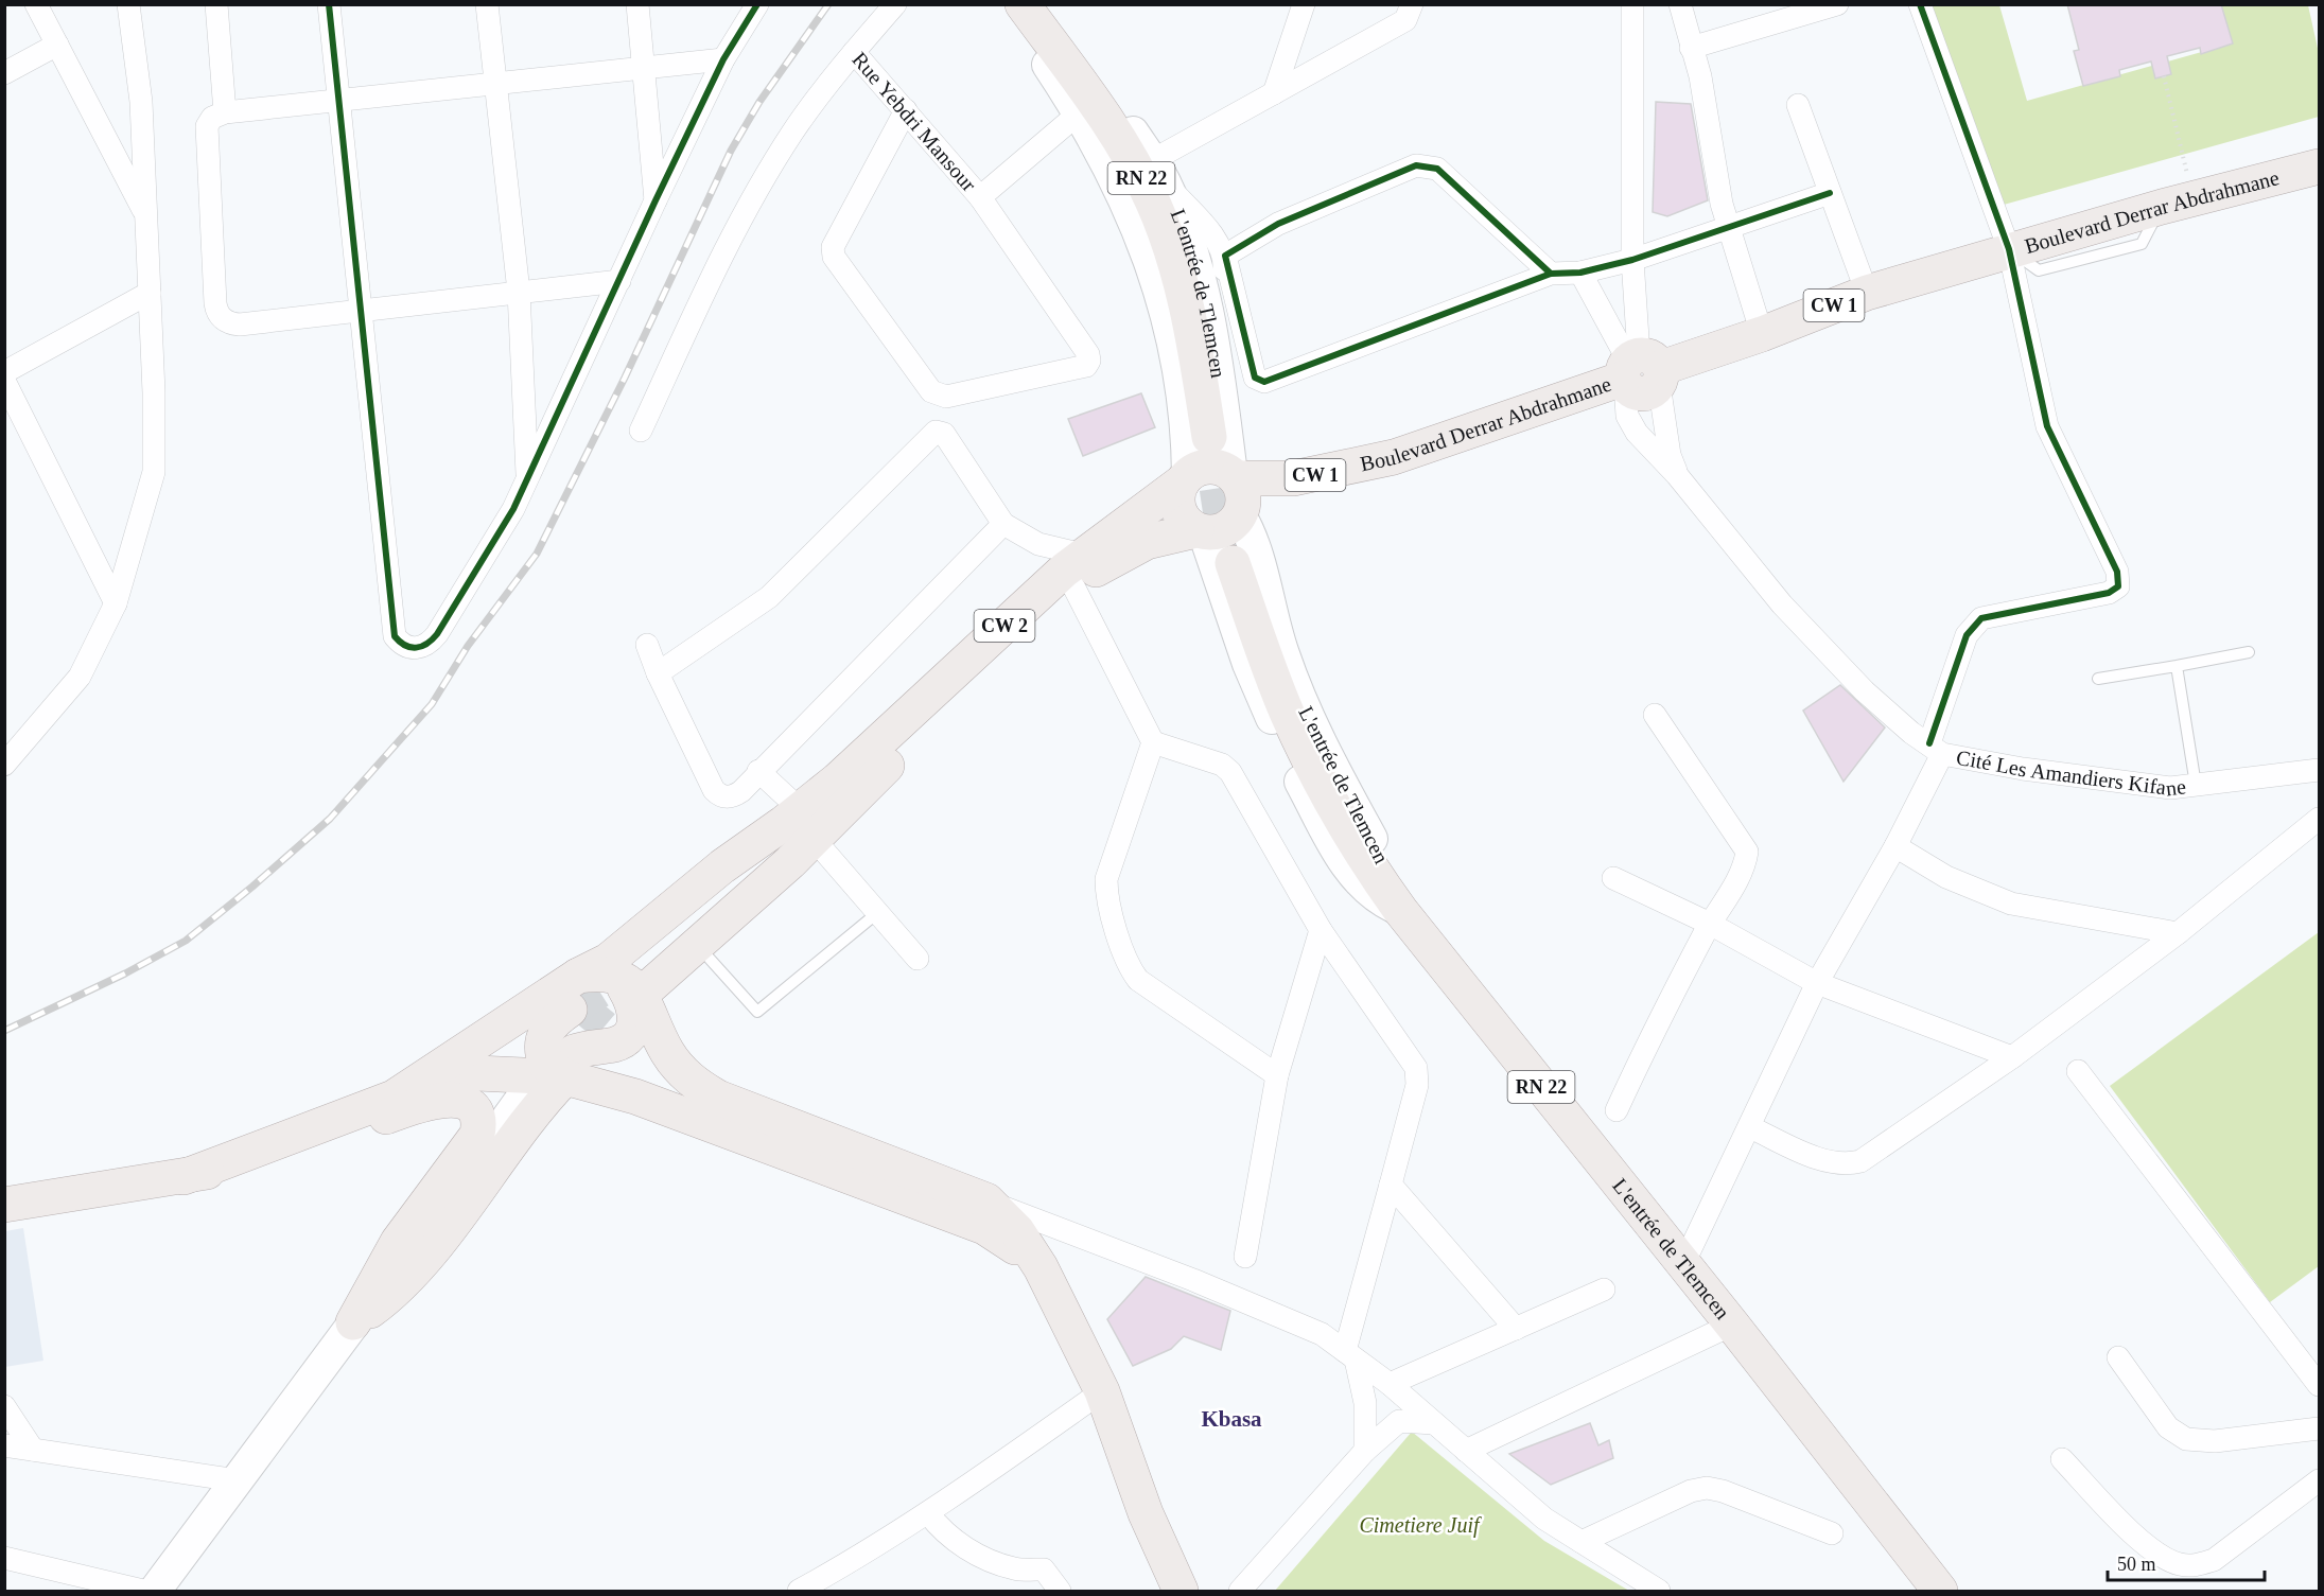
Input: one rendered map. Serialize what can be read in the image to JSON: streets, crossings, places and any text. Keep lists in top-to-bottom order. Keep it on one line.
{"streets":{"main road":["RN 22","Boulevard Derrar Abdrahmane","L'entrée de Tlemcen","CW 1","CW 2"],"street":["Rue Yebdri Mansour","Cité Les Amandiers Kifane"]},"crossings":[["Rue Yebdri Mansour","L'entrée de Tlemcen"],["Boulevard Derrar Abdrahmane","L'entrée de Tlemcen"],["Boulevard Derrar Abdrahmane","CW 2"],["Boulevard Derrar Abdrahmane","Cité Les Amandiers Kifane"],["L'entrée de Tlemcen","CW 2"]],"districts":["Kbasa"],"parks":["Cimetiere Juif"],"scale_bar":"50 m"}
